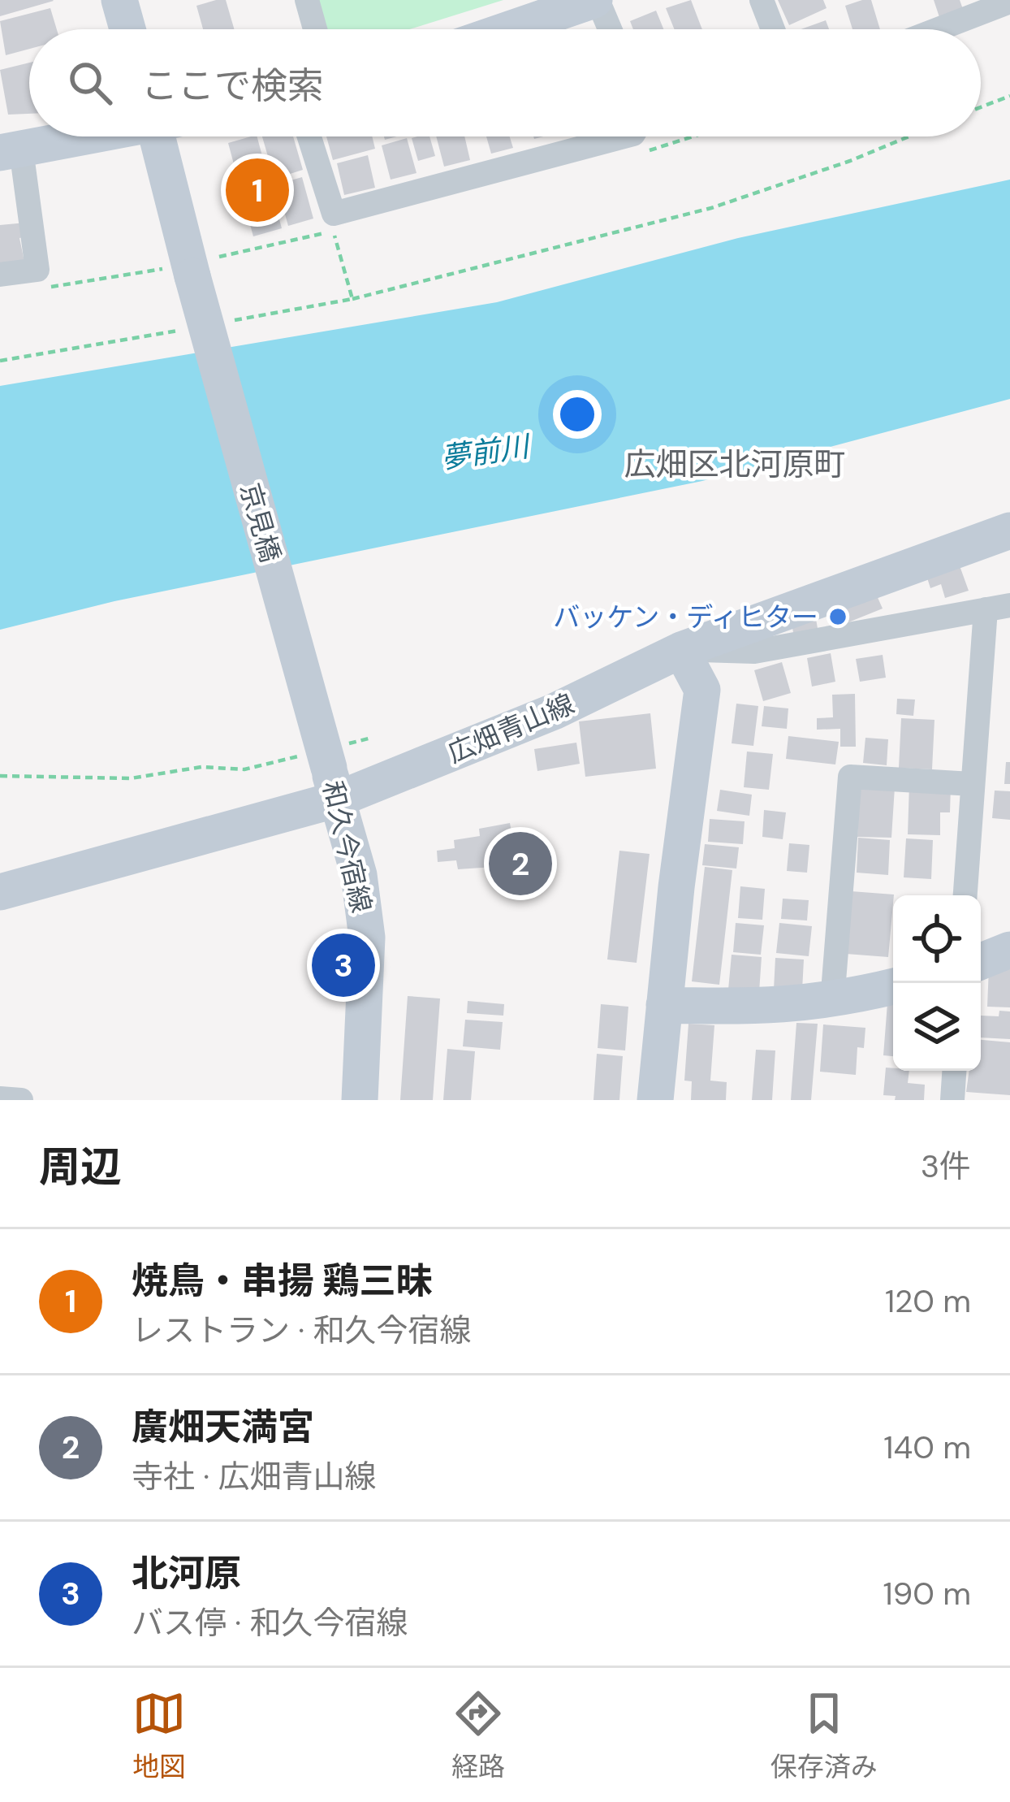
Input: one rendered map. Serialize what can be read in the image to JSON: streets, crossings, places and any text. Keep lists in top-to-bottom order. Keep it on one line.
{"streets":{"main road":["京見橋","広畑青山線","和久今宿線"]},"crossings":[["京見橋","広畑青山線"],["京見橋","和久今宿線"],["広畑青山線","和久今宿線"]],"districts":["広畑区北河原町"],"water":["夢前川"],"places":["バッケン・ディヒター"],"page":{"search":"ここで検索","pins":["1","2","3"],"heading":["周辺","3件"],"list":[{"mark":"1","name":"焼鳥・串揚 鶏三昧","note":"レストラン · 和久今宿線","value":"120 m"},{"mark":"2","name":"廣畑天満宮","note":"寺社 · 広畑青山線","value":"140 m"},{"mark":"3","name":"北河原","note":"バス停 · 和久今宿線","value":"190 m"}],"nav":["地図","経路","保存済み"]}}
